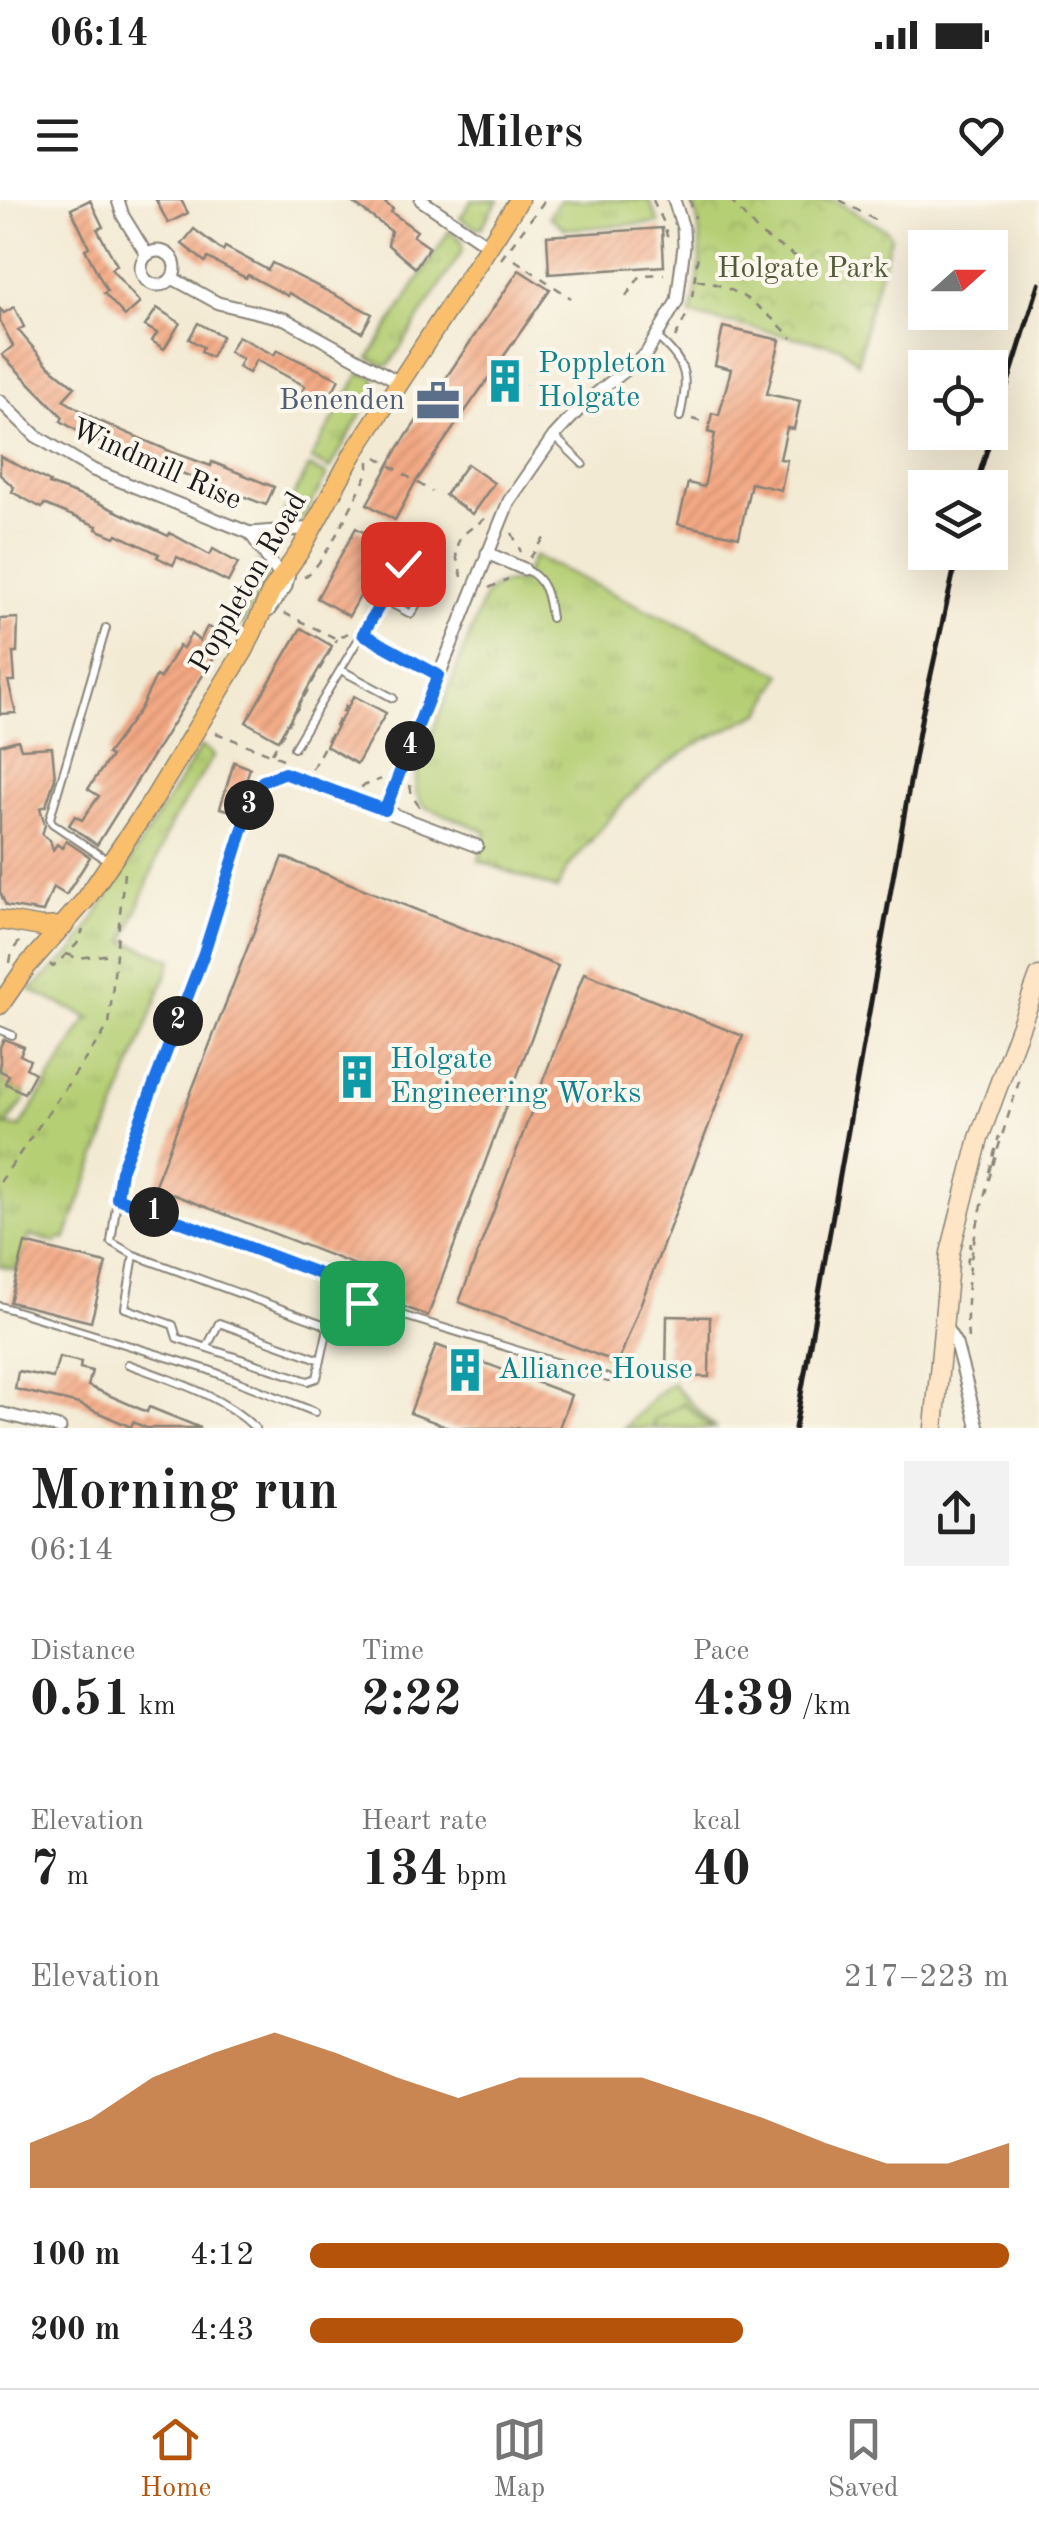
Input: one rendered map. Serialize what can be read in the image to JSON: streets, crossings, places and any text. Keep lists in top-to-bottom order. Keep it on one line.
{"streets":{"main road":["Poppleton Road"],"street":["Windmill Rise"]},"crossings":[["Windmill Rise","Poppleton Road"]],"parks":["Holgate Park"],"places":{"building":["Poppleton Holgate","Holgate Engineering Works","Alliance House"],"office":["Benenden"]},"north":"right","page":{"status":"06:14","header":"Milers","pins":["4","3","2","1"],"heading":["Morning run","06:14"],"stats":[["Distance","0.51 km"],["Time","2:22"],["Pace","4:39 /km"],["Elevation","7 m"],["Heart rate","134 bpm"],["kcal","40"]],"chart":["Elevation","217–223 m"],"list":[{"name":"100 m","note":"4:12"},{"name":"200 m","note":"4:43"}],"tabs":["Home","Map","Saved"]}}
